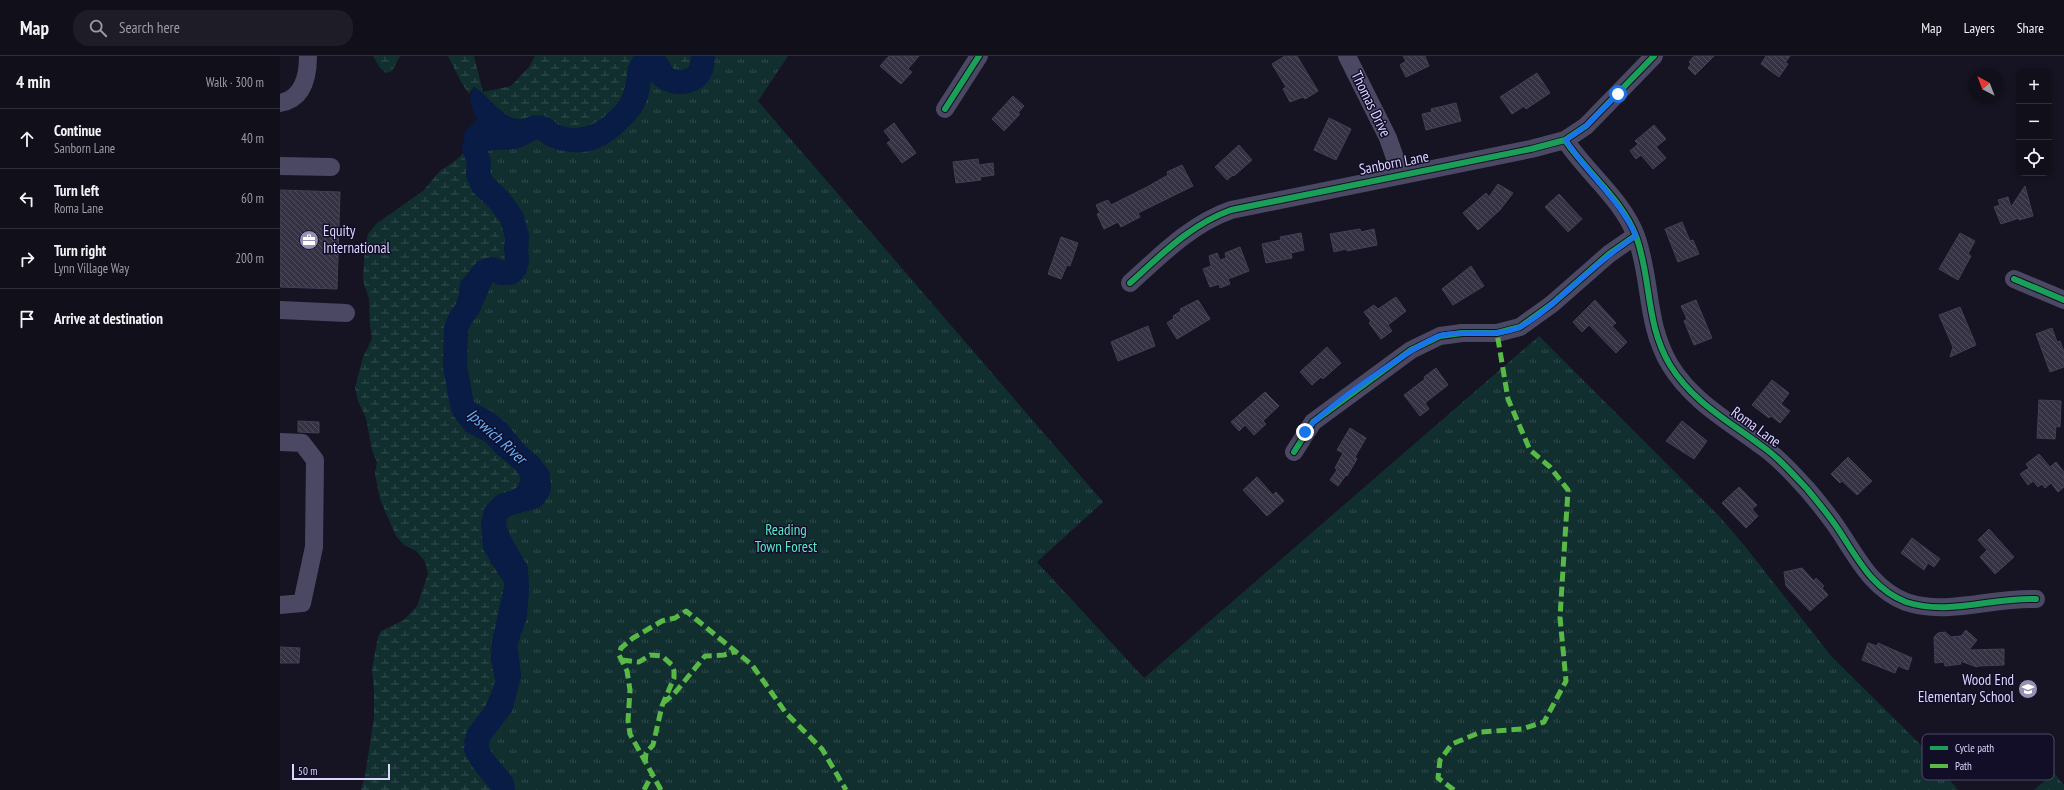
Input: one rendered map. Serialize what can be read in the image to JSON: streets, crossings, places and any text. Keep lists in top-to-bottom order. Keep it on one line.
{"streets":{"street":["Thomas Drive","Sanborn Lane","Roma Lane"]},"crossings":[["Thomas Drive","Sanborn Lane"],["Sanborn Lane","Roma Lane"]],"water":["Ipswich River"],"parks":["Reading Town Forest"],"places":{"office":["Equity International"],"school or university":["Wood End Elementary School"]},"legend":["Cycle path","Path"],"scale_bar":"50 m","north":"top left","page":{"header":"Map","search":"Search here","nav":["Map","Layers","Share"],"heading":["4 min","Walk · 300 m"],"map_buttons":["+","−"],"list":[["Continue","Sanborn Lane","40 m"],["Turn left","Roma Lane","60 m"],["Turn right","Lynn Village Way","200 m"],"Arrive at destination"],"scale":"50 m"}}
